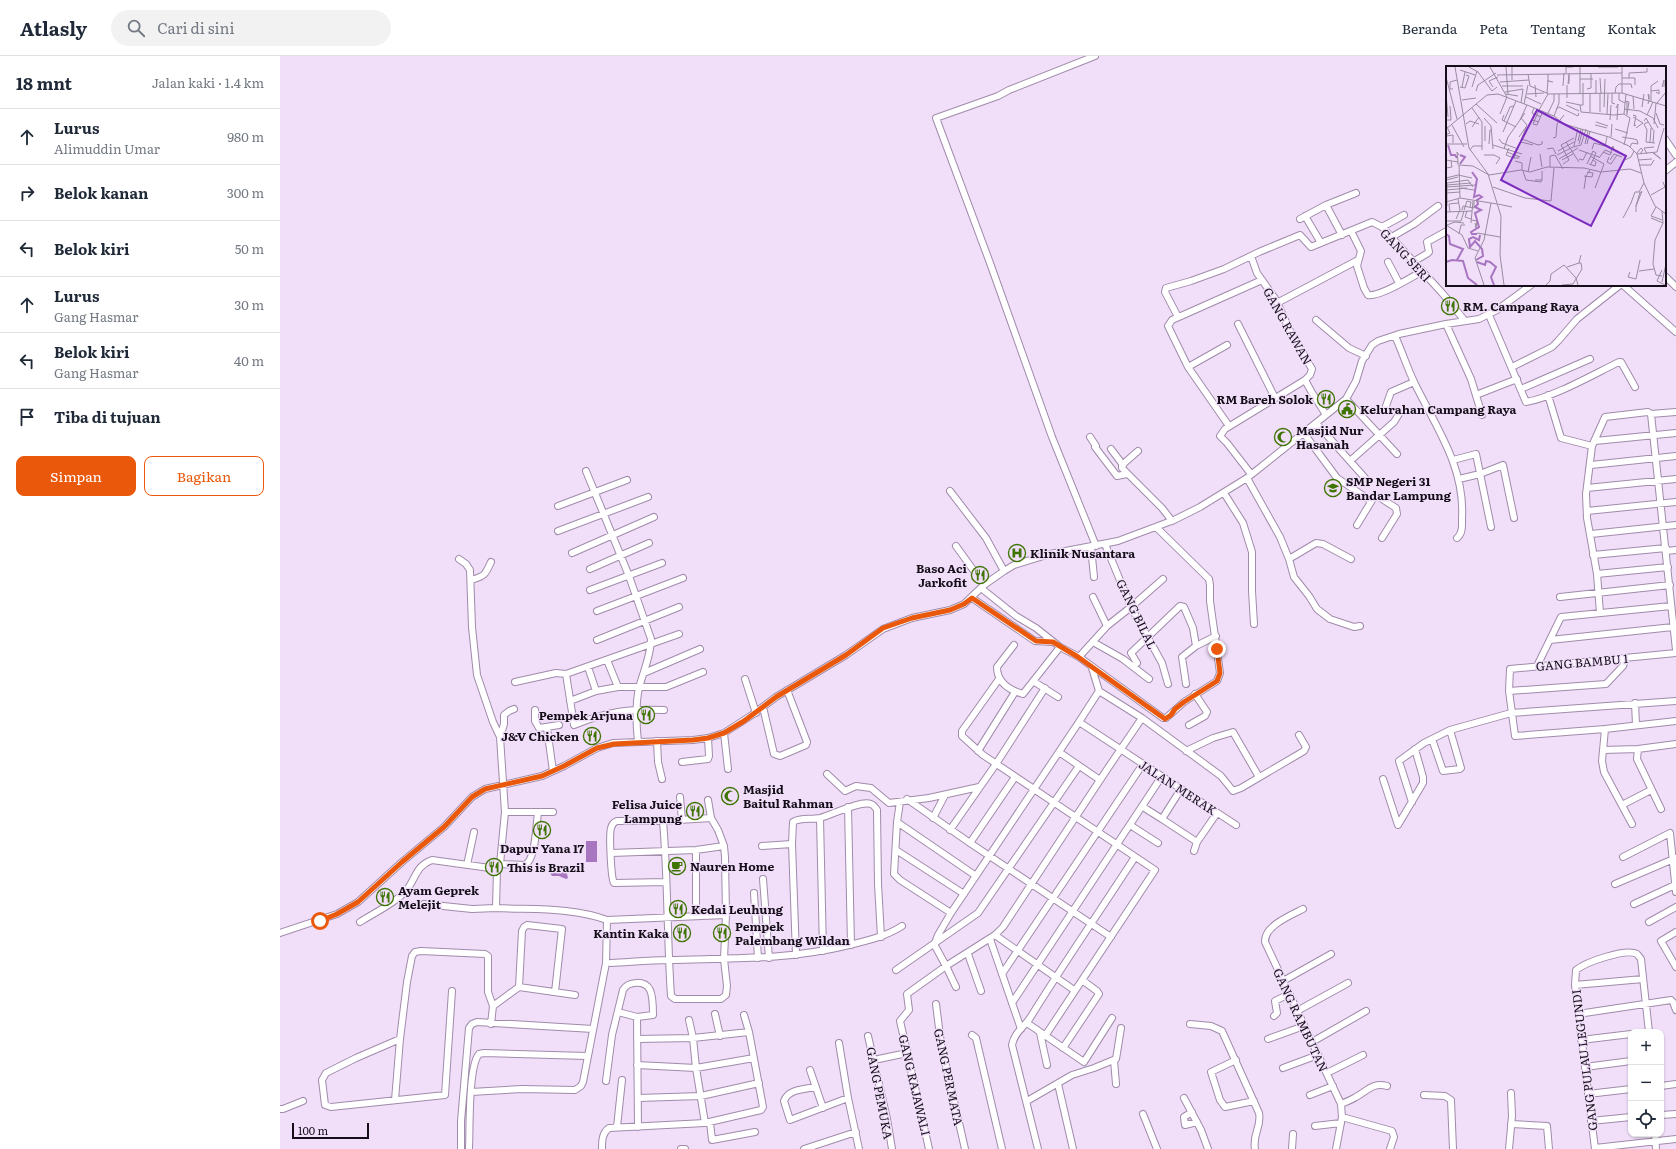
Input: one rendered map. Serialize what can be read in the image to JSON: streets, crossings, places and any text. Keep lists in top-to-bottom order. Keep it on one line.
{"streets":{"street":["GANG SERI","GANG RAWAN","GANG BILAL","GANG BAMBU 1","JALAN MERAK","GANG RAMBUTAN","GANG PULAU LEGUNDI","GANG PERMATA","GANG RAJAWALI","GANG PEMUKA"]},"places":{"restaurant":["RM. Campang Raya","RM Bareh Solok","Baso Aci Jarkofit","Pempek Arjuna","J&V Chicken","Felisa Juice Lampung","Dapur Yana 17","This is Brazil","Ayam Geprek Melejit","Kedai Leuhung","Kantin Kaka","Pempek Palembang Wildan"],"public building":["Kelurahan Campang Raya"],"mosque":["Masjid Nur Hasanah","Masjid Baitul Rahman"],"school or university":["SMP Negeri 31 Bandar Lampung"],"hospital":["Klinik Nusantara"],"cafe":["Nauren Home"]},"scale_bar":"100 m","page":{"header":"Atlasly","search":"Cari di sini","nav":["Beranda","Peta","Tentang","Kontak"],"heading":["18 mnt","Jalan kaki · 1.4 km"],"list":[["Lurus","Alimuddin Umar","980 m"],["Belok kanan","300 m"],["Belok kiri","50 m"],["Lurus","Gang Hasmar","30 m"],["Belok kiri","Gang Hasmar","40 m"],"Tiba di tujuan"],"buttons":["Simpan","Bagikan"],"map_buttons":["+","−"],"scale":"100 m"}}
